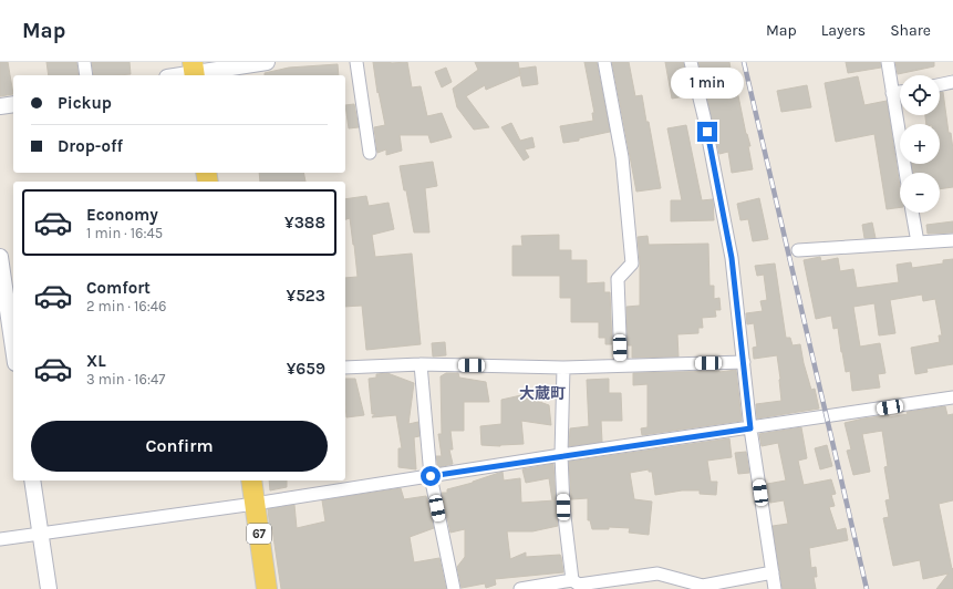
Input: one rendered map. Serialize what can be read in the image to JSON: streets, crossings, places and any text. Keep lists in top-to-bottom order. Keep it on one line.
{"streets":{"main road":["67"]},"districts":["大蔵町"],"page":{"header":"Map","nav":["Map","Layers","Share"],"bubble":"1 min","map_buttons":["+","−"],"banner":["Pickup","Drop-off"],"list":[{"name":"Economy","note":"1 min · 16:45","value":"¥388"},{"name":"Comfort","note":"2 min · 16:46","value":"¥523"},{"name":"XL","note":"3 min · 16:47","value":"¥659"}],"buttons":"Confirm"}}
